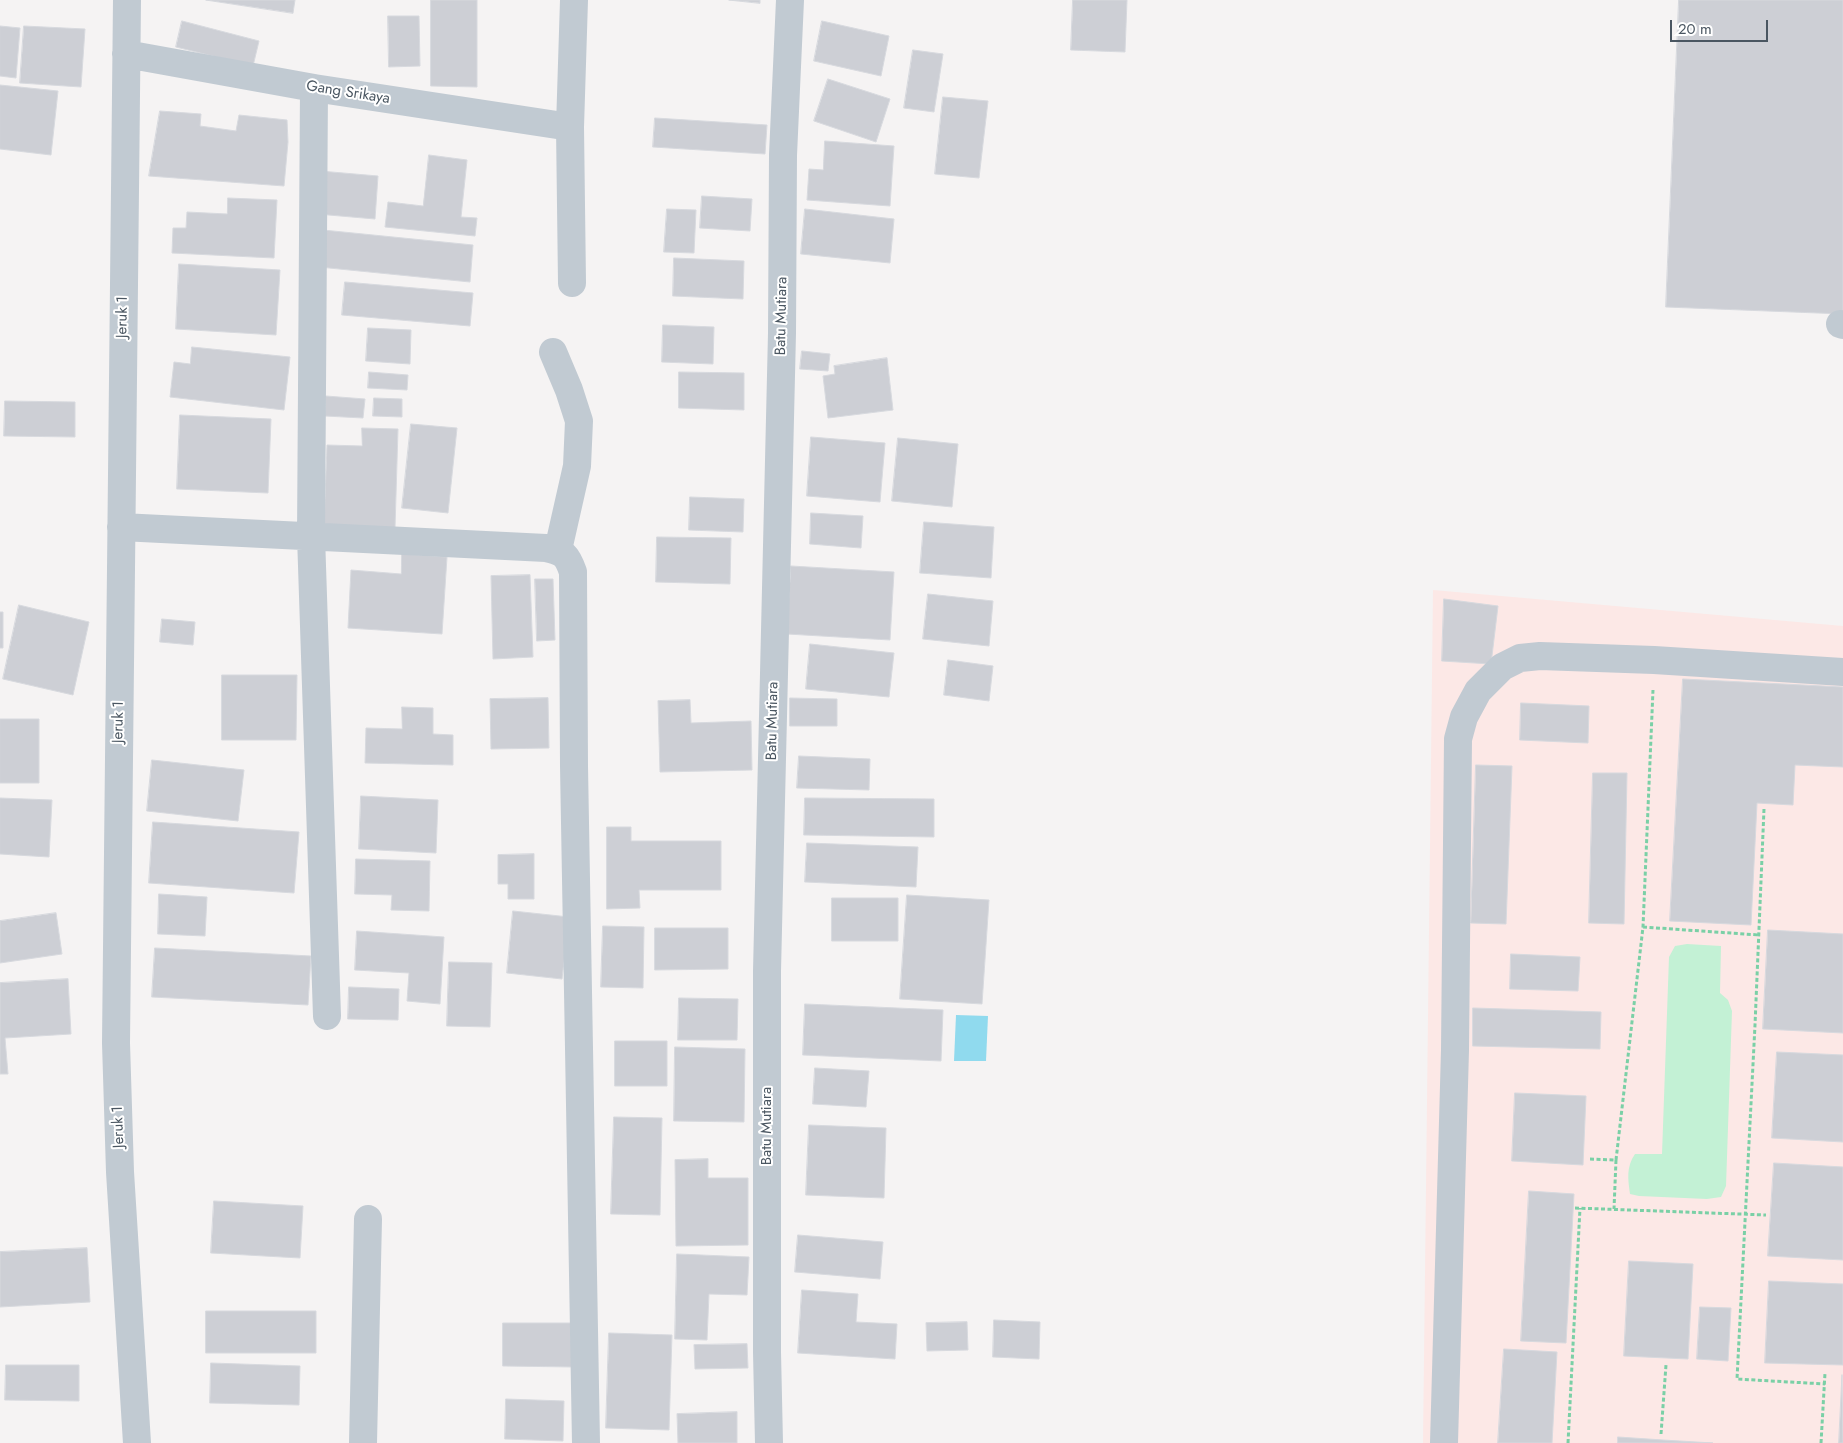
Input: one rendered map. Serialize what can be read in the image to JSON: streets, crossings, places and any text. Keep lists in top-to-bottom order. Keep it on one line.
{"streets":{"street":["Gang Srikaya","Batu Mutiara","Jeruk 1"]},"crossings":[["Gang Srikaya","Jeruk 1"]],"scale_bar":"20 m"}
